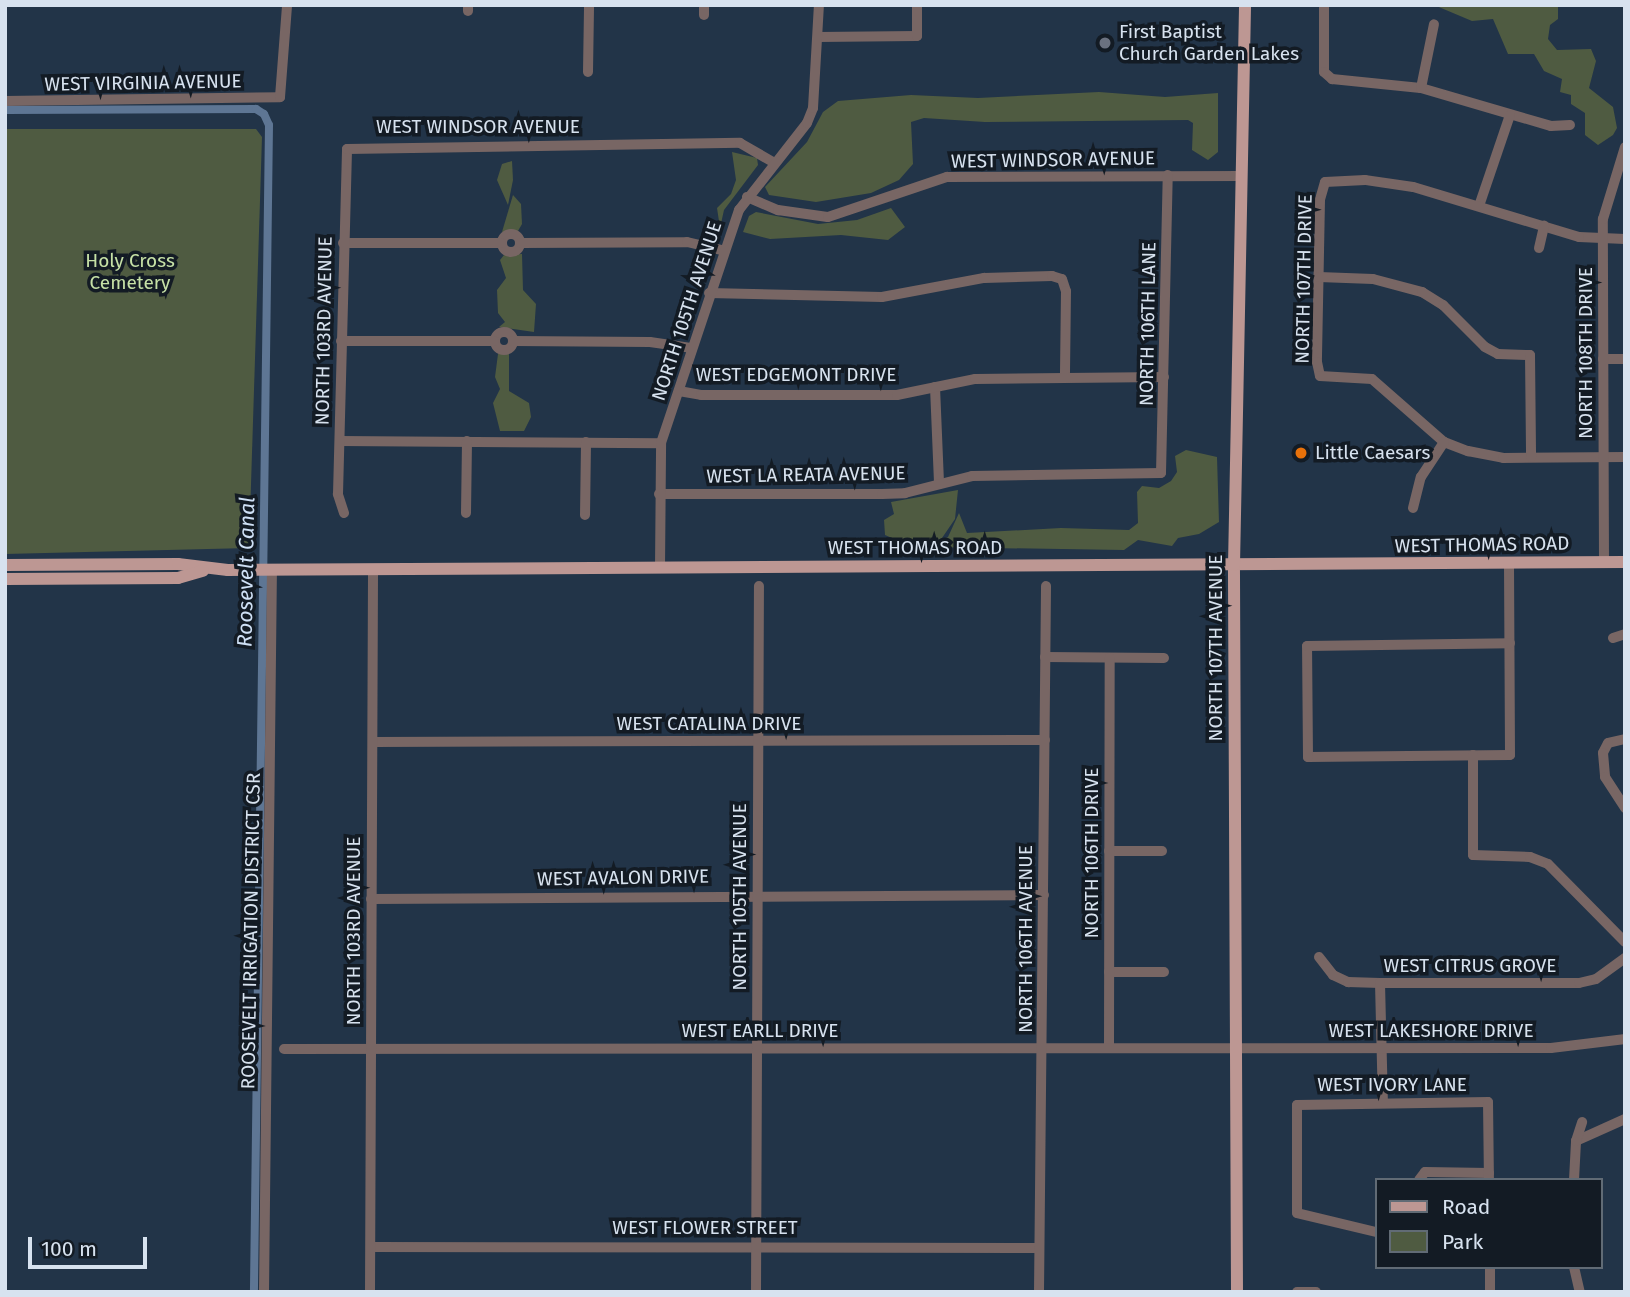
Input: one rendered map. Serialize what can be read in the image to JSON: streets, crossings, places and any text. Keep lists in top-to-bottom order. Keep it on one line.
{"streets":{"main road":["WEST THOMAS ROAD","NORTH 107TH AVENUE"],"street":["WEST VIRGINIA AVENUE","WEST WINDSOR AVENUE","NORTH 107TH DRIVE","NORTH 105TH AVENUE","NORTH 106TH LANE","NORTH 103RD AVENUE","NORTH 108TH DRIVE","WEST EDGEMONT DRIVE","WEST LA REATA AVENUE","WEST CATALINA DRIVE","NORTH 106TH DRIVE","WEST AVALON DRIVE","ROOSEVELT IRRIGATION DISTRICT CSR","NORTH 106TH AVENUE","WEST CITRUS GROVE","WEST EARLL DRIVE","WEST LAKESHORE DRIVE","WEST IVORY LANE","WEST FLOWER STREET"]},"crossings":[["WEST WINDSOR AVENUE","NORTH 105TH AVENUE"],["WEST WINDSOR AVENUE","NORTH 106TH LANE"],["WEST WINDSOR AVENUE","NORTH 103RD AVENUE"],["WEST WINDSOR AVENUE","NORTH 107TH AVENUE"],["NORTH 105TH AVENUE","WEST EDGEMONT DRIVE"],["NORTH 105TH AVENUE","WEST LA REATA AVENUE"],["NORTH 105TH AVENUE","WEST THOMAS ROAD"],["NORTH 105TH AVENUE","WEST CATALINA DRIVE"],["NORTH 105TH AVENUE","WEST AVALON DRIVE"],["NORTH 105TH AVENUE","WEST EARLL DRIVE"],["NORTH 105TH AVENUE","WEST FLOWER STREET"],["NORTH 106TH LANE","WEST EDGEMONT DRIVE"],["NORTH 106TH LANE","WEST LA REATA AVENUE"],["NORTH 103RD AVENUE","WEST EDGEMONT DRIVE"],["NORTH 103RD AVENUE","WEST THOMAS ROAD"],["NORTH 103RD AVENUE","WEST CATALINA DRIVE"],["NORTH 103RD AVENUE","WEST AVALON DRIVE"],["NORTH 103RD AVENUE","WEST EARLL DRIVE"],["NORTH 103RD AVENUE","WEST FLOWER STREET"],["NORTH 108TH DRIVE","WEST THOMAS ROAD"],["WEST THOMAS ROAD","NORTH 107TH AVENUE"],["WEST THOMAS ROAD","ROOSEVELT IRRIGATION DISTRICT CSR"],["NORTH 107TH AVENUE","WEST EARLL DRIVE"],["NORTH 107TH AVENUE","WEST LAKESHORE DRIVE"],["WEST CATALINA DRIVE","NORTH 106TH AVENUE"],["NORTH 106TH DRIVE","WEST EARLL DRIVE"],["WEST AVALON DRIVE","NORTH 106TH AVENUE"],["NORTH 106TH AVENUE","WEST EARLL DRIVE"],["NORTH 106TH AVENUE","WEST FLOWER STREET"],["WEST EARLL DRIVE","WEST LAKESHORE DRIVE"]],"water":["Roosevelt Canal"],"parks":["Holy Cross Cemetery"],"places":["First Baptist Church Garden Lakes","Little Caesars"],"legend":["Road","Park"],"scale_bar":"100 m"}
